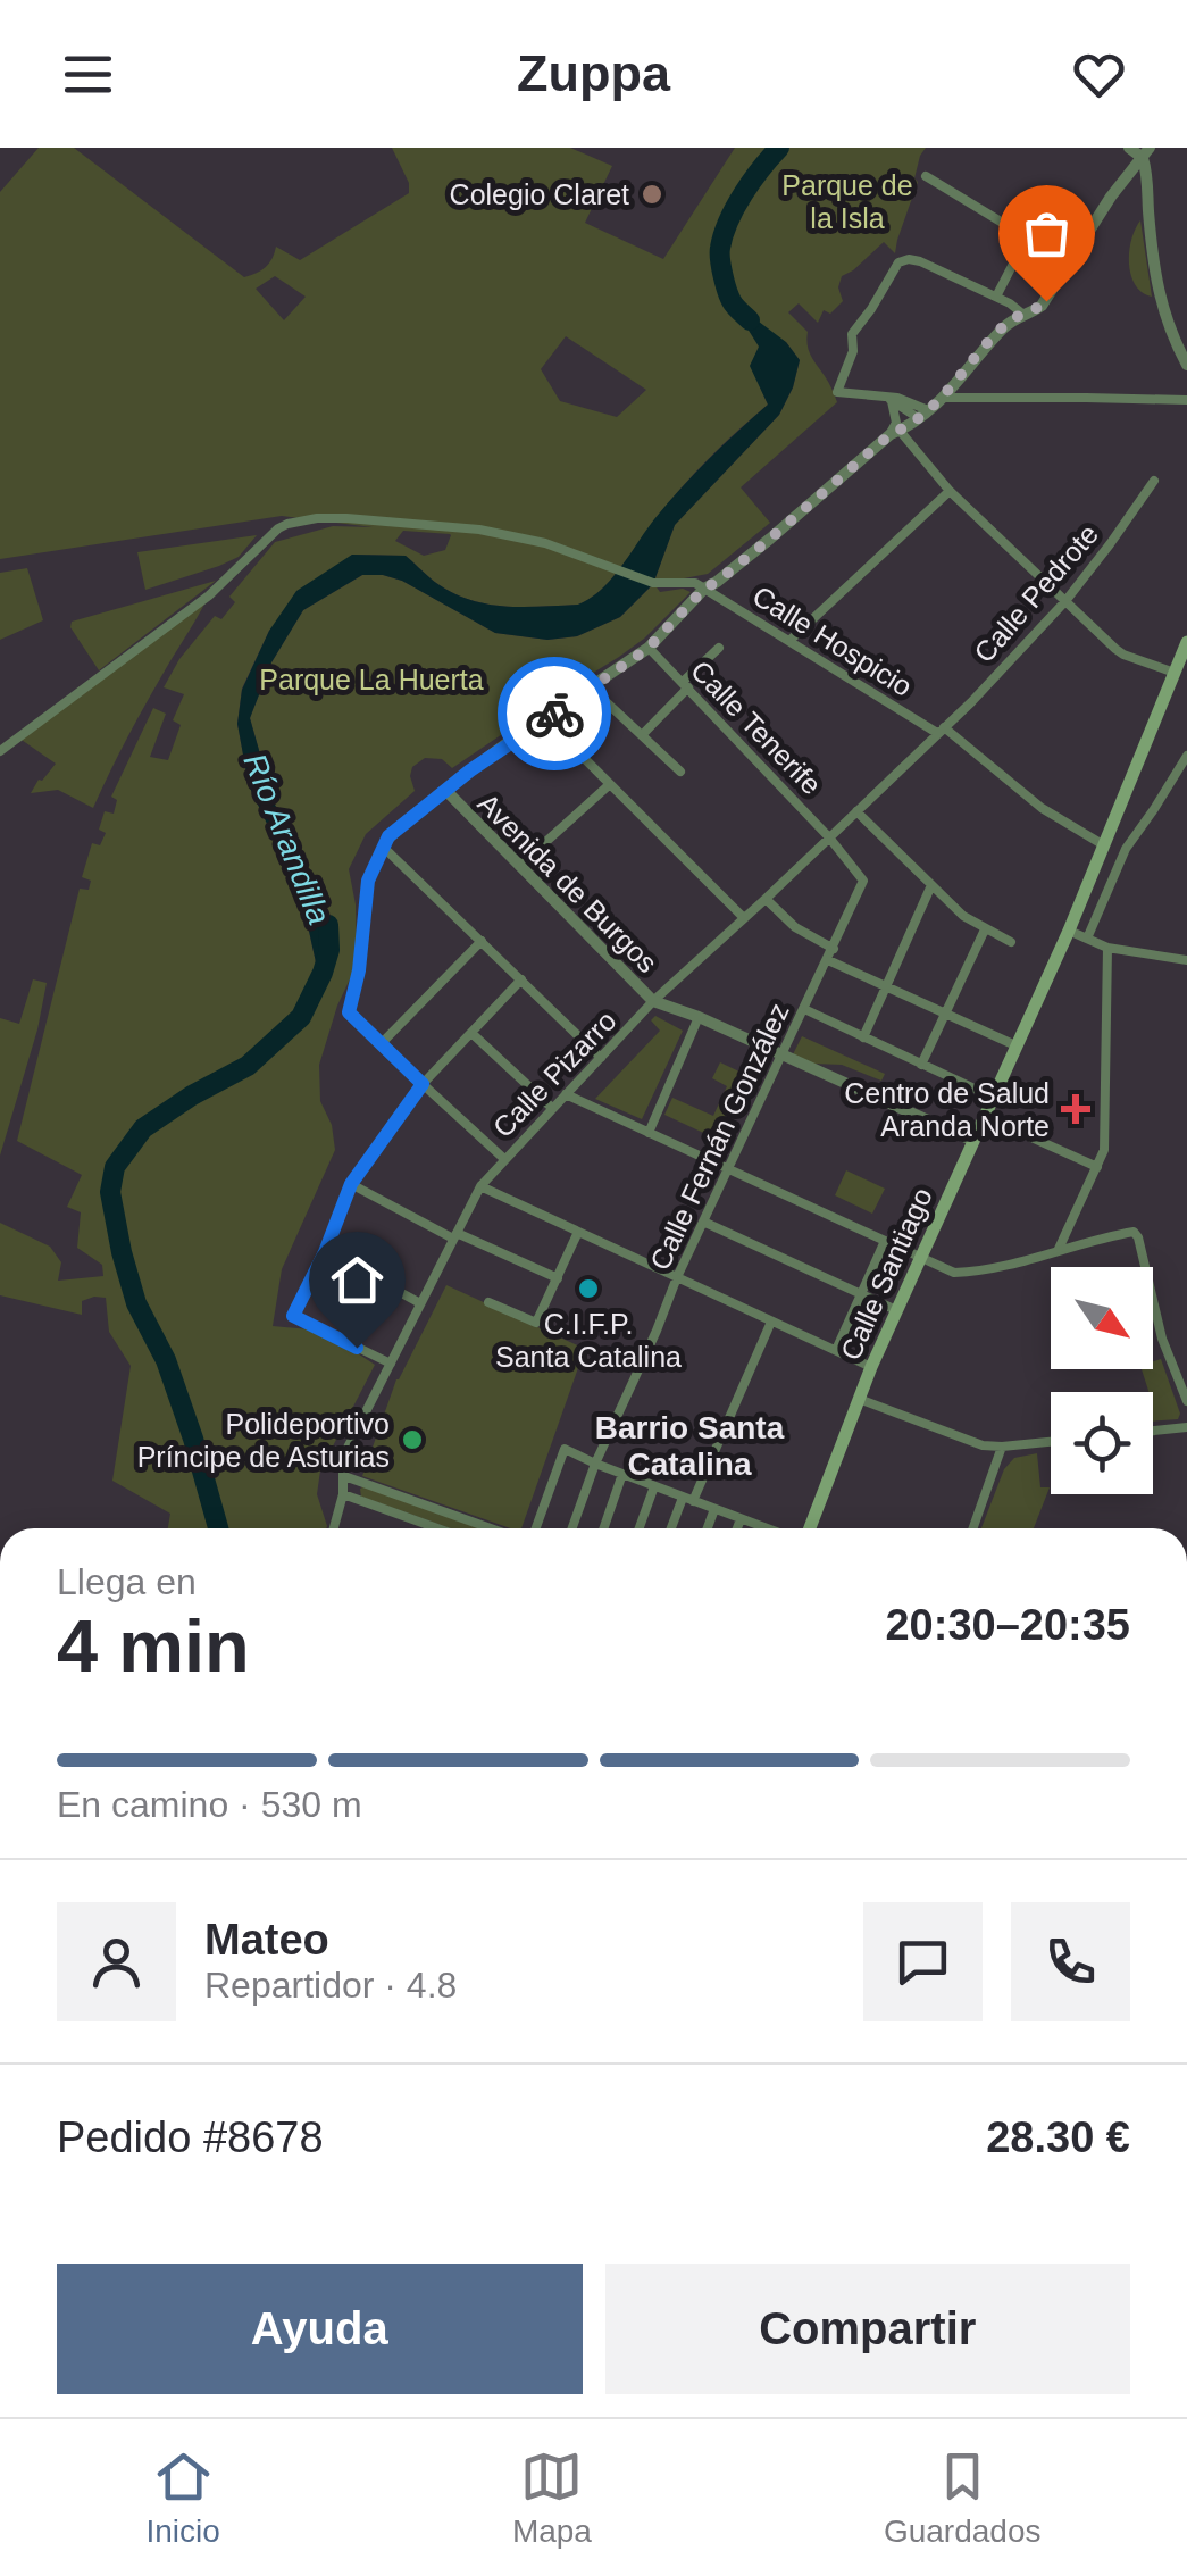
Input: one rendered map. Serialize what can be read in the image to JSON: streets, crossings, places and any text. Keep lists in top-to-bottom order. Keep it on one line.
{"streets":{"main road":["Calle Santiago"],"street":["Calle Pedrote","Calle Hospicio","Calle Tenerife","Avenida de Burgos","Calle Pizarro","Calle Fernán González"]},"crossings":[["Calle Pedrote","Calle Hospicio"],["Calle Pedrote","Calle Pizarro"],["Calle Hospicio","Calle Pizarro"],["Calle Hospicio","Calle Santiago"],["Calle Tenerife","Calle Pizarro"],["Calle Tenerife","Calle Fernán González"],["Avenida de Burgos","Calle Pizarro"],["Avenida de Burgos","Calle Fernán González"],["Avenida de Burgos","Calle Santiago"],["Calle Pizarro","Calle Fernán González"]],"districts":["Barrio Santa Catalina"],"water":["Río Arandilla"],"parks":["Parque de la Isla","Parque La Huerta"],"places":{"other":["Colegio Claret","C.I.F.P. Santa Catalina","Polideportivo Príncipe de Asturias"],"health":["Centro de Salud Aranda Norte"]},"north":"bottom right","page":{"header":"Zuppa","heading":["4 min","Llega en","20:30–20:35"],"panel":["Mateo","Repartidor · 4.8","Pedido #8678","28.30 €"],"bar":"En camino · 530 m","buttons":["Ayuda","Compartir"],"tabs":["Inicio","Mapa","Guardados"]}}
